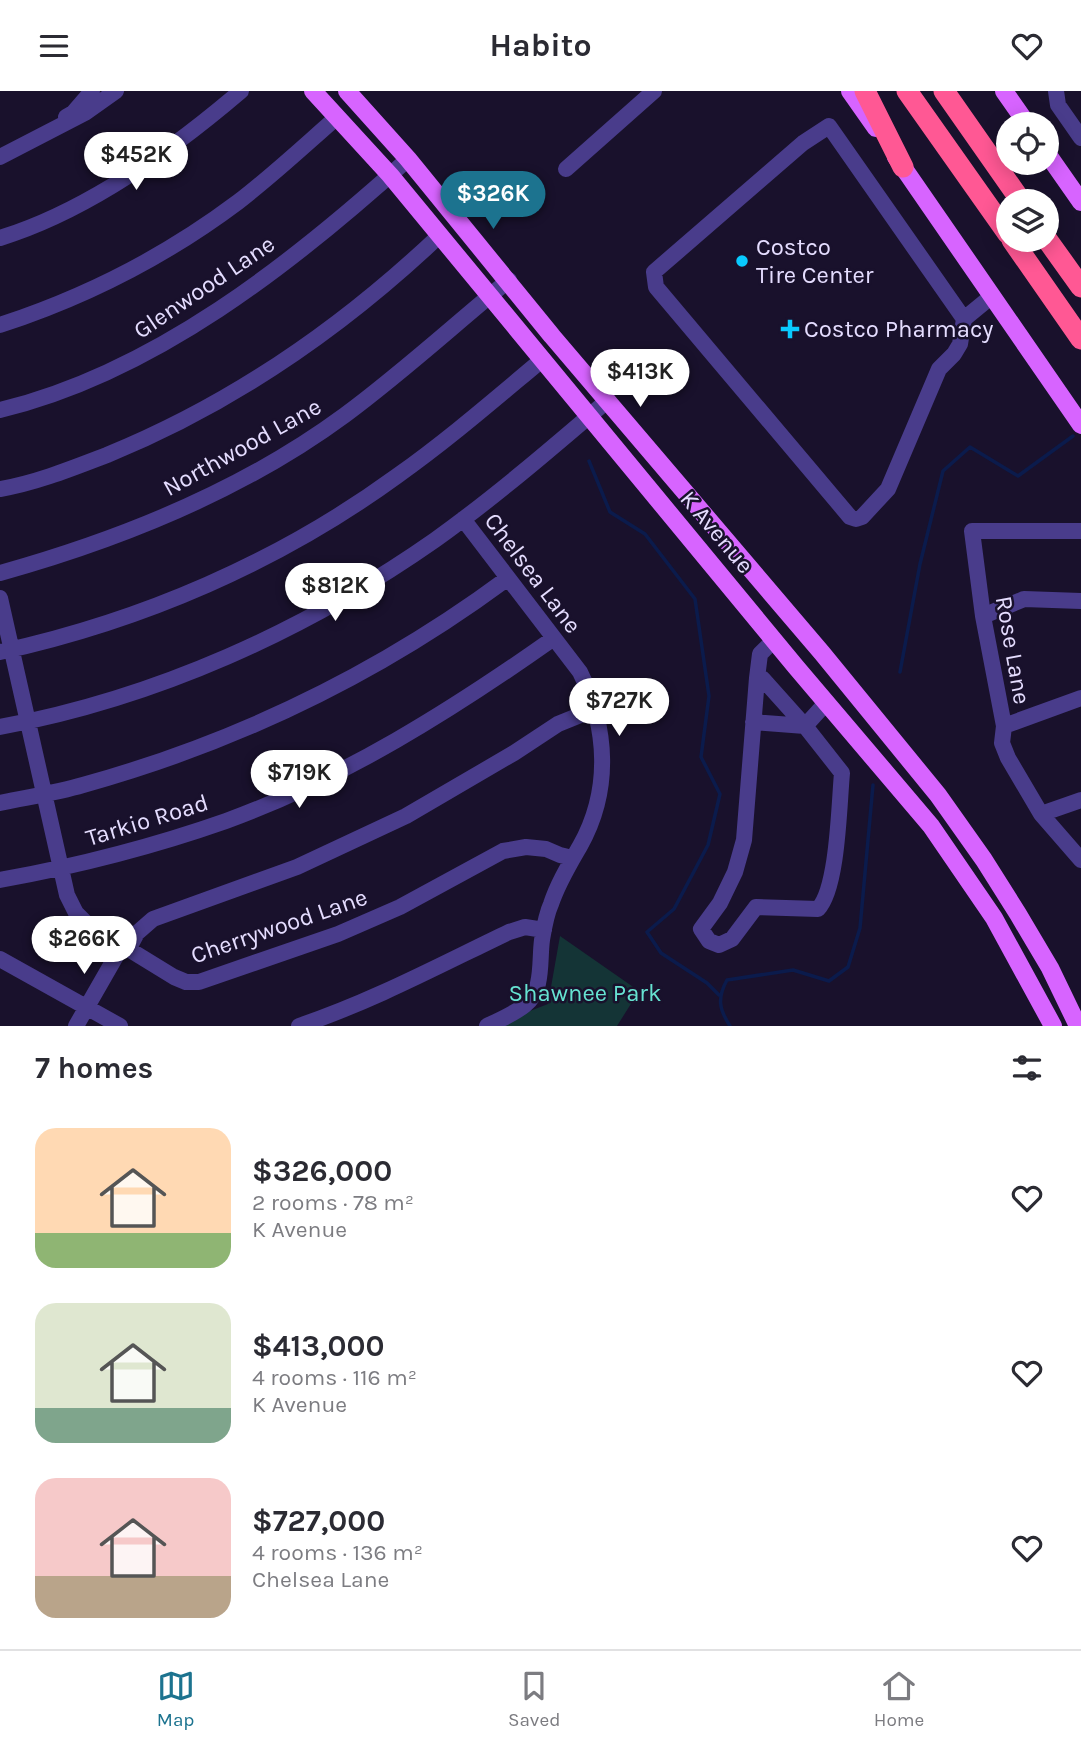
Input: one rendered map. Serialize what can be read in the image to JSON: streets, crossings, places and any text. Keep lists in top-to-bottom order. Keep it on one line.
{"streets":{"main road":["K Avenue"],"street":["Glenwood Lane","Northwood Lane","Chelsea Lane","Rose Lane","Tarkio Road","Cherrywood Lane"]},"crossings":[["Glenwood Lane","K Avenue"],["Northwood Lane","K Avenue"],["Chelsea Lane","Tarkio Road"],["Chelsea Lane","Cherrywood Lane"],["Tarkio Road","Cherrywood Lane"]],"parks":["Shawnee Park"],"places":{"other":["Costco Tire Center"],"health":["Costco Pharmacy"]},"page":{"header":"Habito","price":["$452K","$326K","$413K","$812K","$727K","$719K","$266K"],"heading":"7 homes","list":[{"name":"$326,000","note":"2 rooms · 78 m² · K Avenue"},{"name":"$413,000","note":"4 rooms · 116 m² · K Avenue"},{"name":"$727,000","note":"4 rooms · 136 m² · Chelsea Lane"}],"tabs":["Map","Saved","Home"]}}
